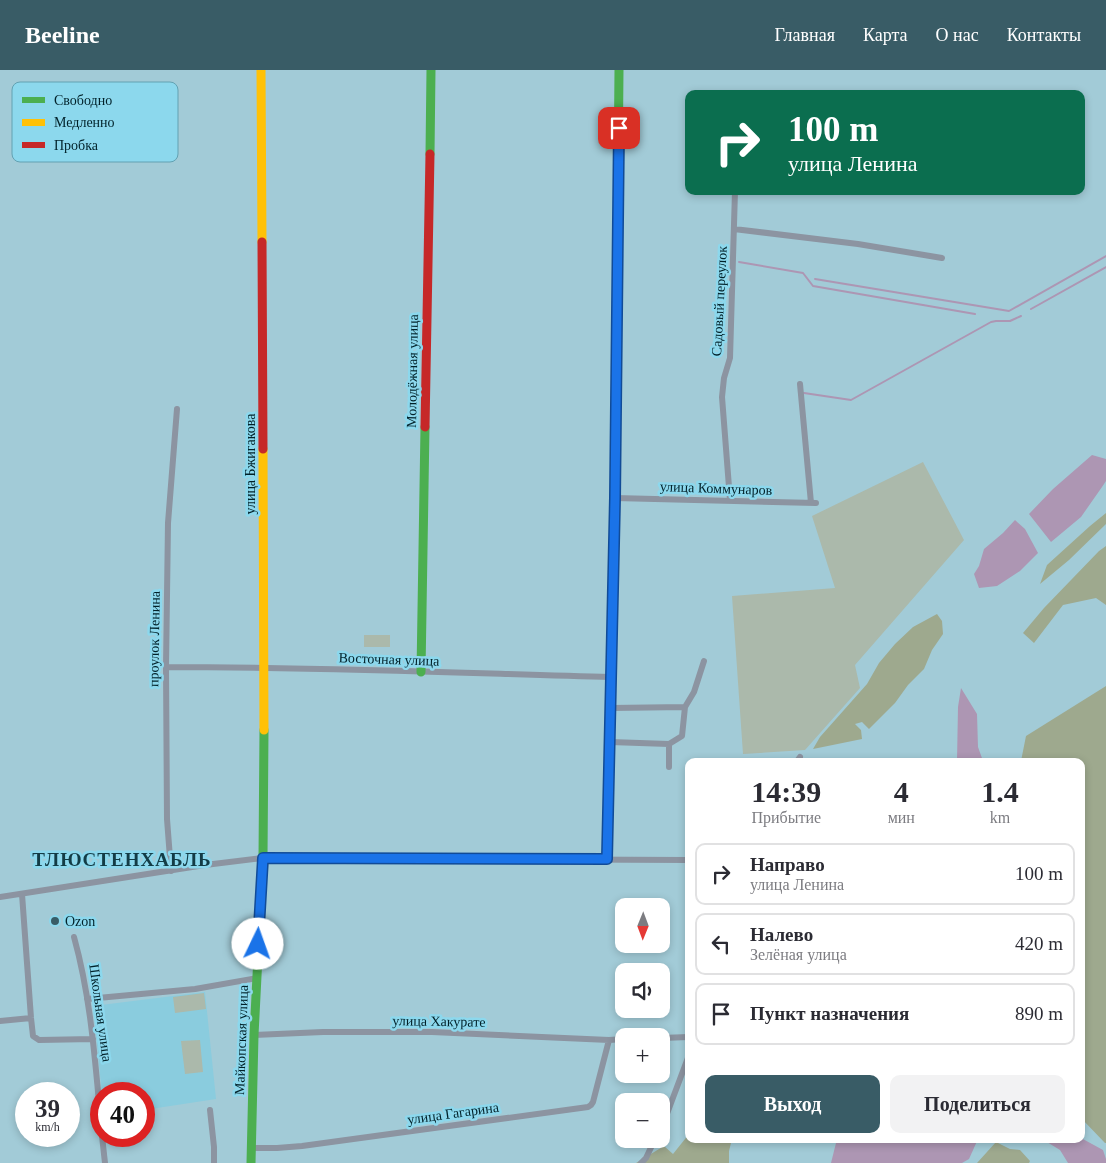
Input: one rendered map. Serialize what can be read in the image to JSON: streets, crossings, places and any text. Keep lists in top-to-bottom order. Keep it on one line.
{"streets":{"street":["Садовый переулок","Молодёжная улица","улица Бжигакова","улица Коммунаров","проулок Ленина","Восточная улица","Школьная улица","улица Хакурате","Майкопская улица","улица Гагарина"]},"crossings":[["Садовый переулок","улица Коммунаров"],["Молодёжная улица","Восточная улица"],["улица Бжигакова","Восточная улица"],["улица Бжигакова","Майкопская улица"],["проулок Ленина","Восточная улица"],["улица Хакурате","Майкопская улица"],["улица Хакурате","улица Гагарина"],["Майкопская улица","улица Гагарина"]],"districts":["ТЛЮСТЕНХАБЛЬ"],"places":["Ozon"],"legend":["Свободно","Медленно","Пробка"],"north":"bottom","page":{"header":"Beeline","nav":["Главная","Карта","О нас","Контакты"],"turn":["100 m","улица Ленина"],"eta":["14:39","Прибытие","4","мин","1.4","km"],"list":[{"name":"Направо","note":"улица Ленина","value":"100 m"},{"name":"Налево","note":"Зелёная улица","value":"420 m"},{"name":"Пункт назначения","value":"890 m"}],"map_buttons":["+","−"],"buttons":["Выход","Поделиться"],"speed":"39 km/h","limit":"40"}}
